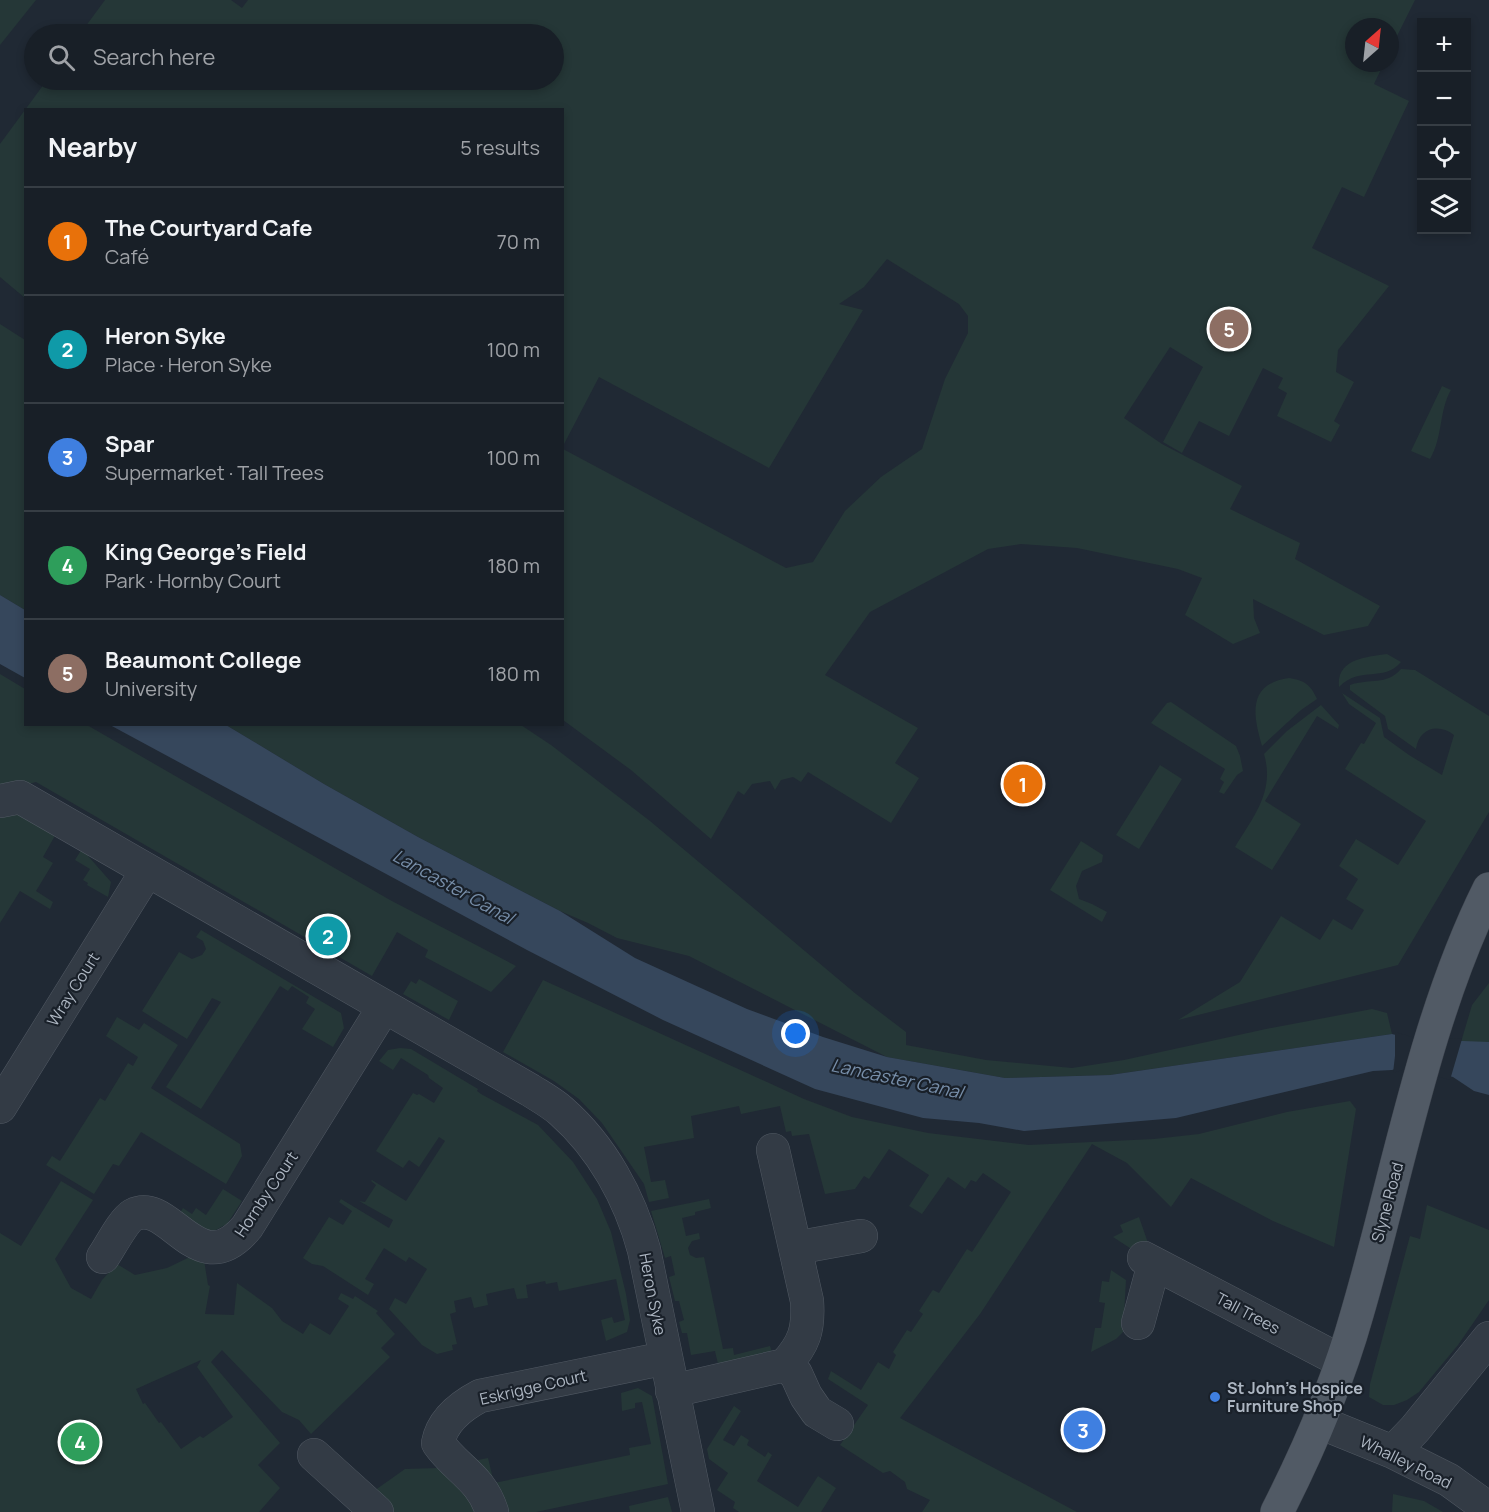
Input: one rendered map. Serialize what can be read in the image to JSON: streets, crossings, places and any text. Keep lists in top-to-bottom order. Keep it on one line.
{"streets":{"main road":["Slyne Road"],"street":["Wray Court","Hornby Court","Heron Syke","Tall Trees","Eskrigge Court","Whalley Road"]},"crossings":[["Wray Court","Heron Syke"],["Hornby Court","Heron Syke"],["Slyne Road","Tall Trees"],["Slyne Road","Whalley Road"],["Heron Syke","Eskrigge Court"]],"water":["Lancaster Canal"],"places":["St John's Hospice Furniture Shop"],"north":"top right","page":{"map_buttons":["+","−"],"search":"Search here","heading":["Nearby","5 results"],"list":[{"mark":"1","name":"The Courtyard Cafe","note":"Café","value":"70 m"},{"mark":"2","name":"Heron Syke","note":"Place · Heron Syke","value":"100 m"},{"mark":"3","name":"Spar","note":"Supermarket · Tall Trees","value":"100 m"},{"mark":"4","name":"King George's Field","note":"Park · Hornby Court","value":"180 m"},{"mark":"5","name":"Beaumont College","note":"University","value":"180 m"}],"pins":["5","1","2","3","4"]}}
